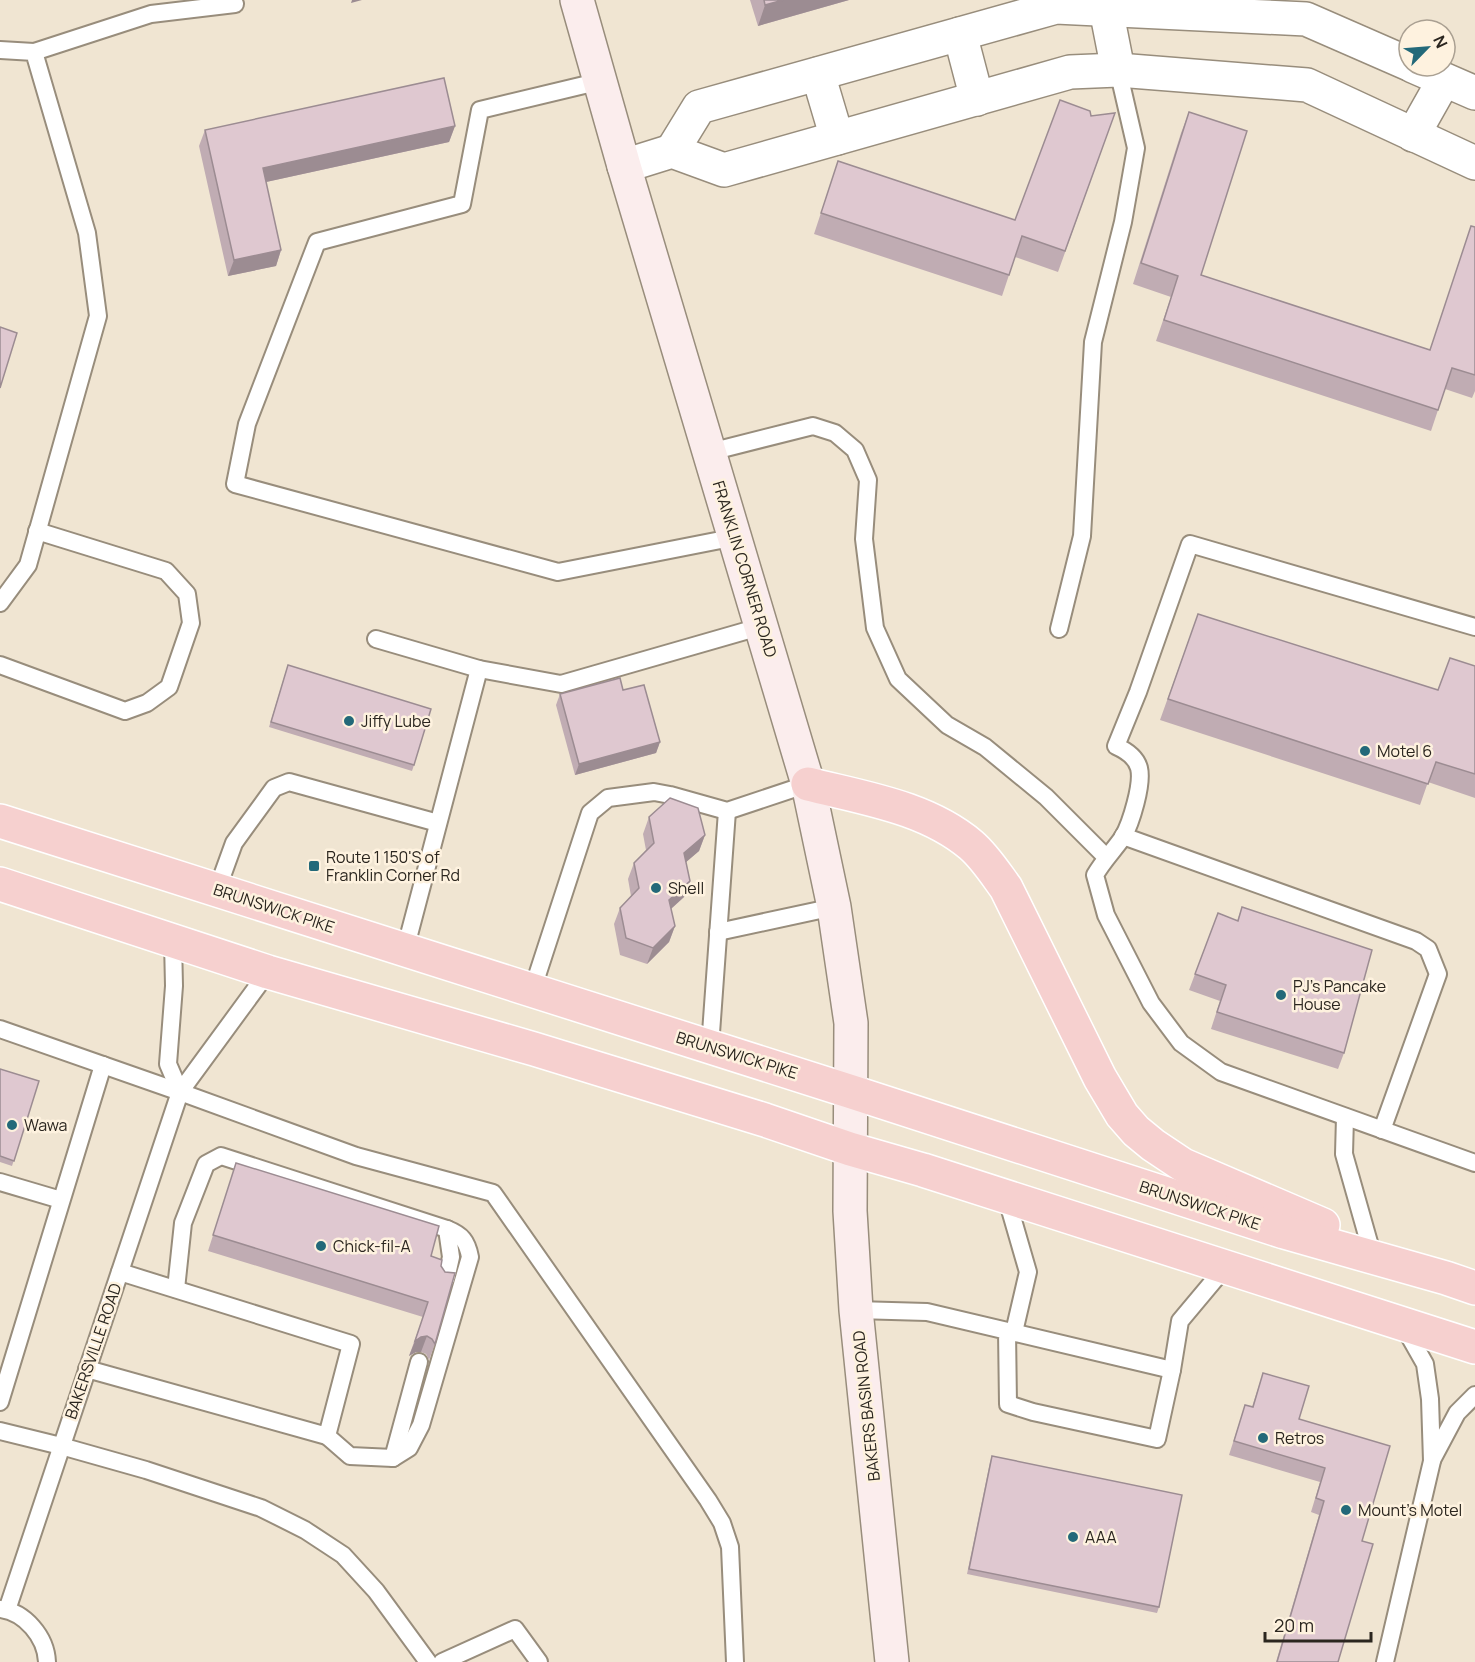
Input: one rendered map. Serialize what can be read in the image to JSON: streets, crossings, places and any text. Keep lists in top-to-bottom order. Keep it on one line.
{"streets":{"highway":["BRUNSWICK PIKE"],"main road":["FRANKLIN CORNER ROAD","BAKERS BASIN ROAD"],"lane":["BAKERSVILLE ROAD"]},"crossings":[["FRANKLIN CORNER ROAD","BRUNSWICK PIKE"],["FRANKLIN CORNER ROAD","BAKERS BASIN ROAD"]],"places":{"other":["Jiffy Lube","Motel 6","Shell","PJ's Pancake House","Wawa","Chick-fil-A","Retros","Mount's Motel","AAA"],"transit":["Route 1 150'S of Franklin Corner Rd"]},"scale_bar":"20 m","north":"top right"}
